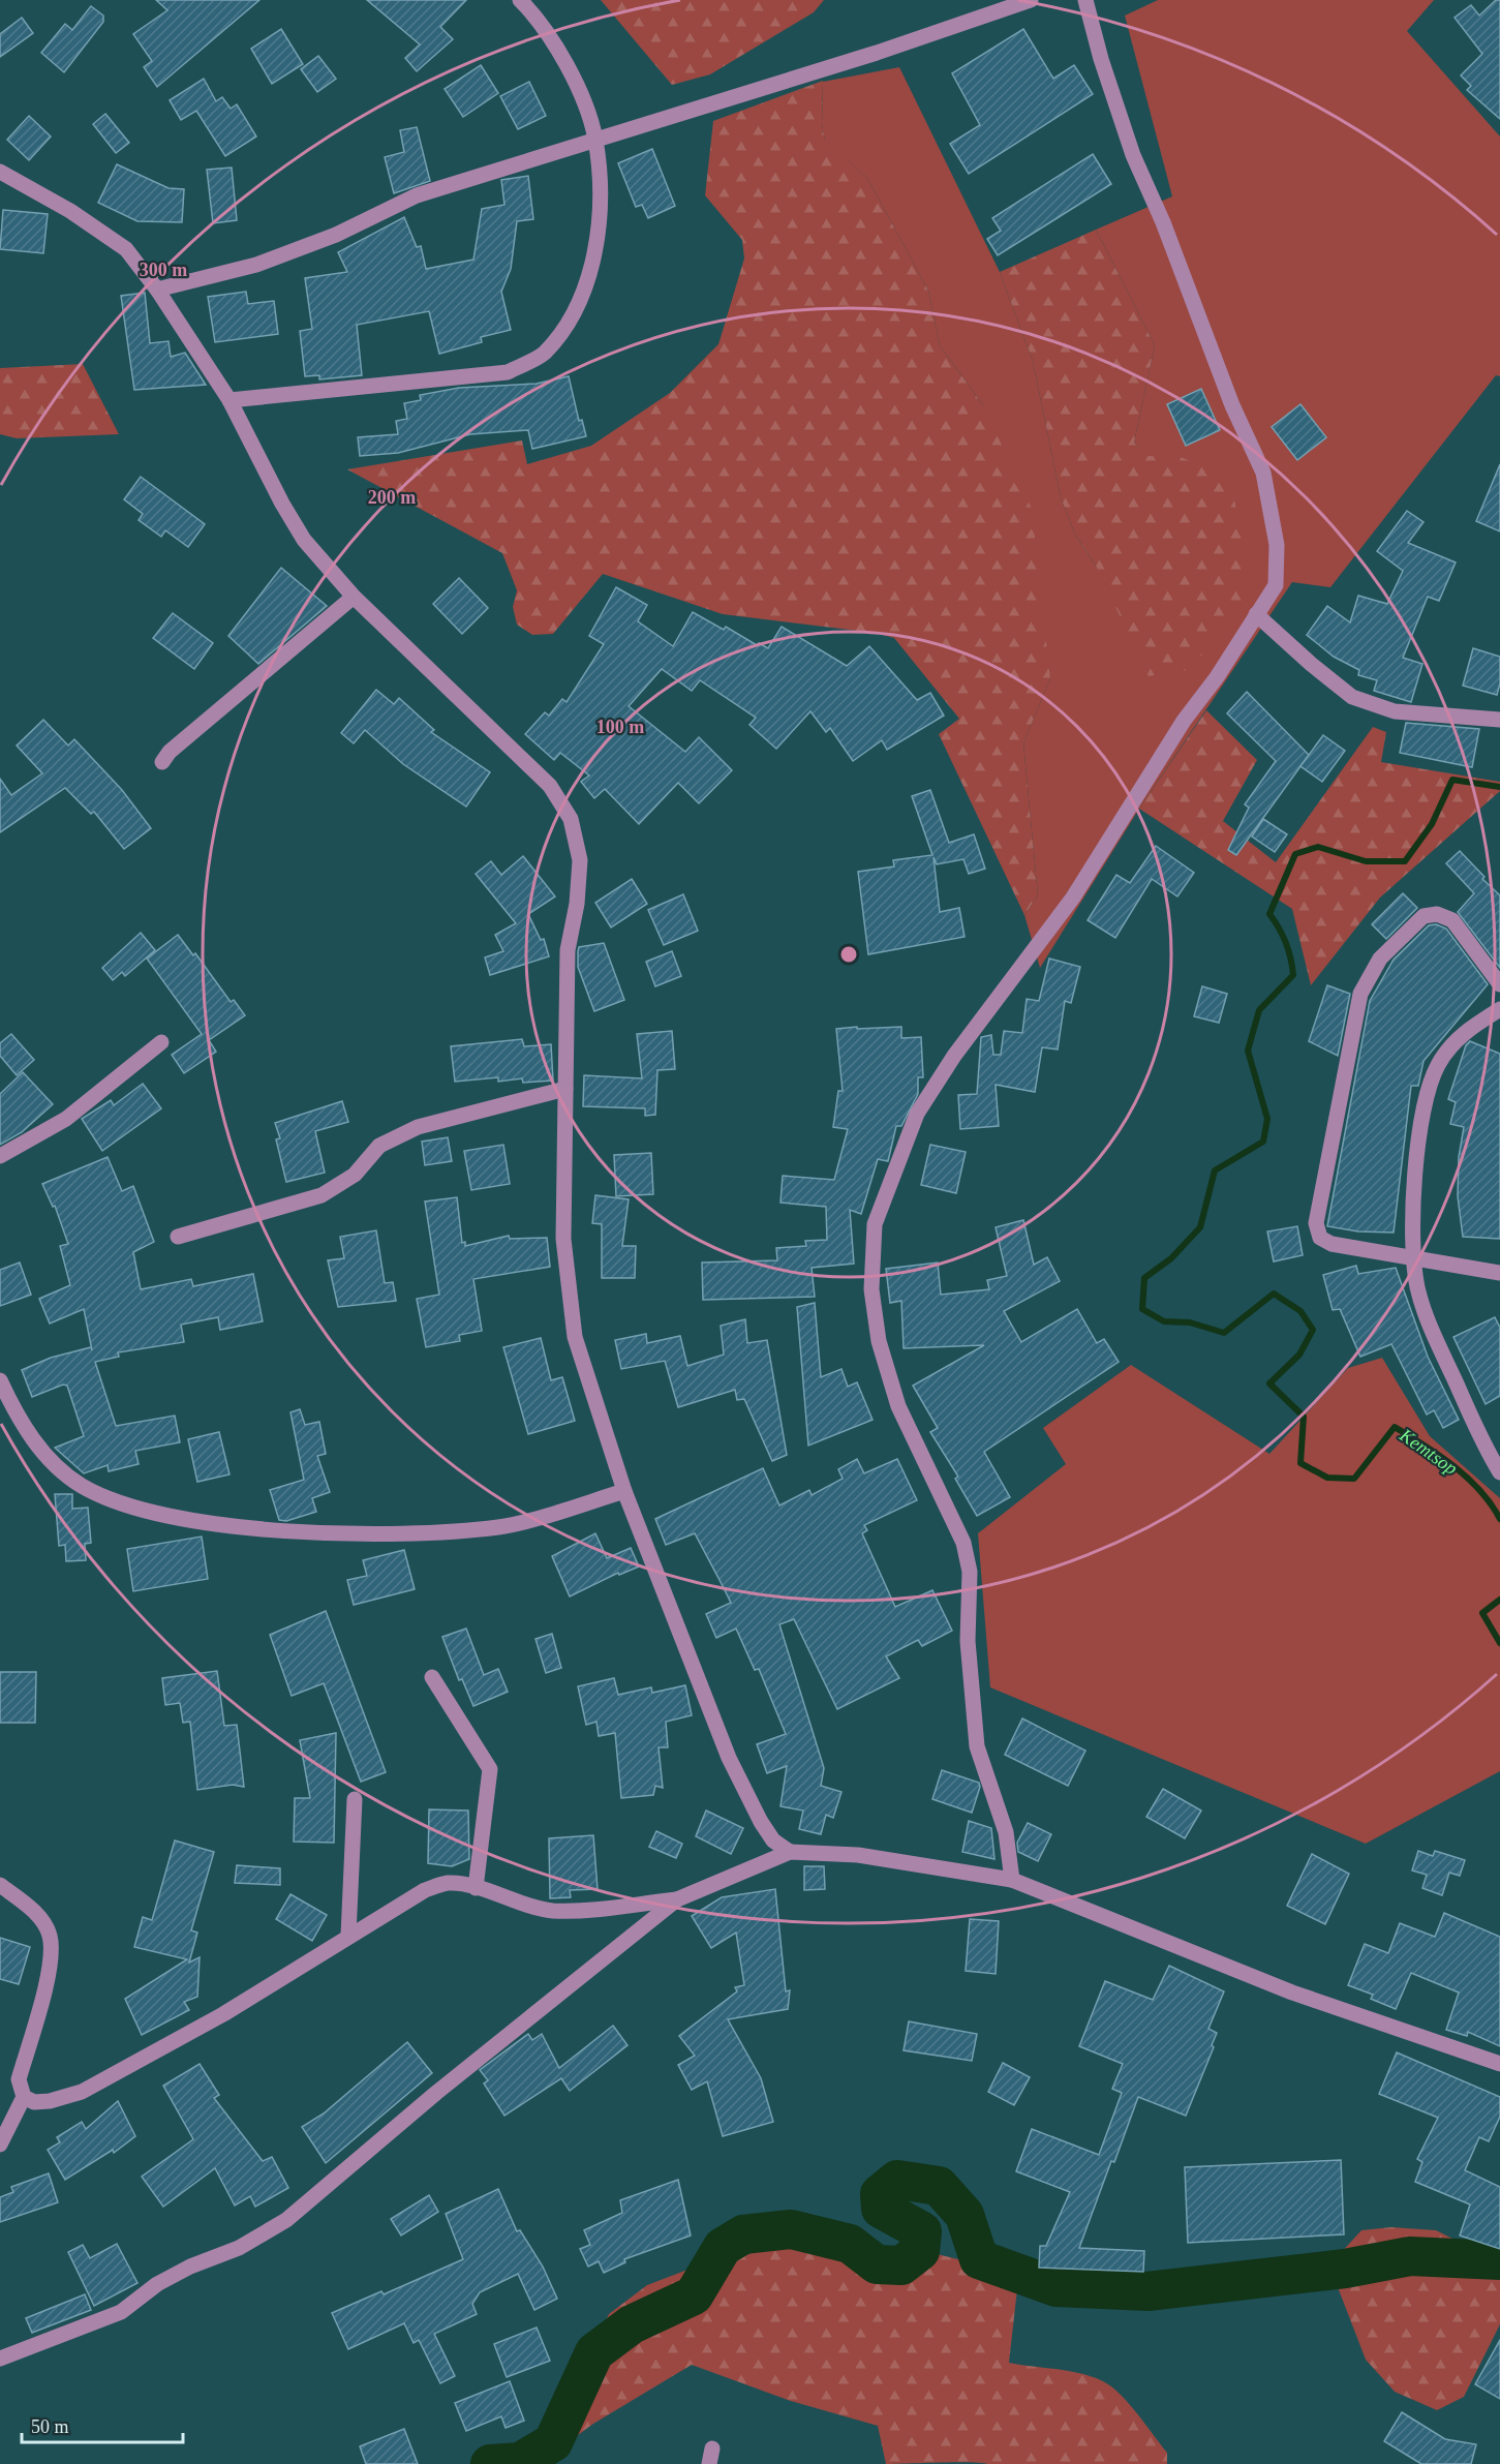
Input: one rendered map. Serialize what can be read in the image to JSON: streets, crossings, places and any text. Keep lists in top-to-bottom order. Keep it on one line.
{"water":["Kemtsop"],"scale_bar":"50 m","rings":["300 m","200 m","100 m"]}
